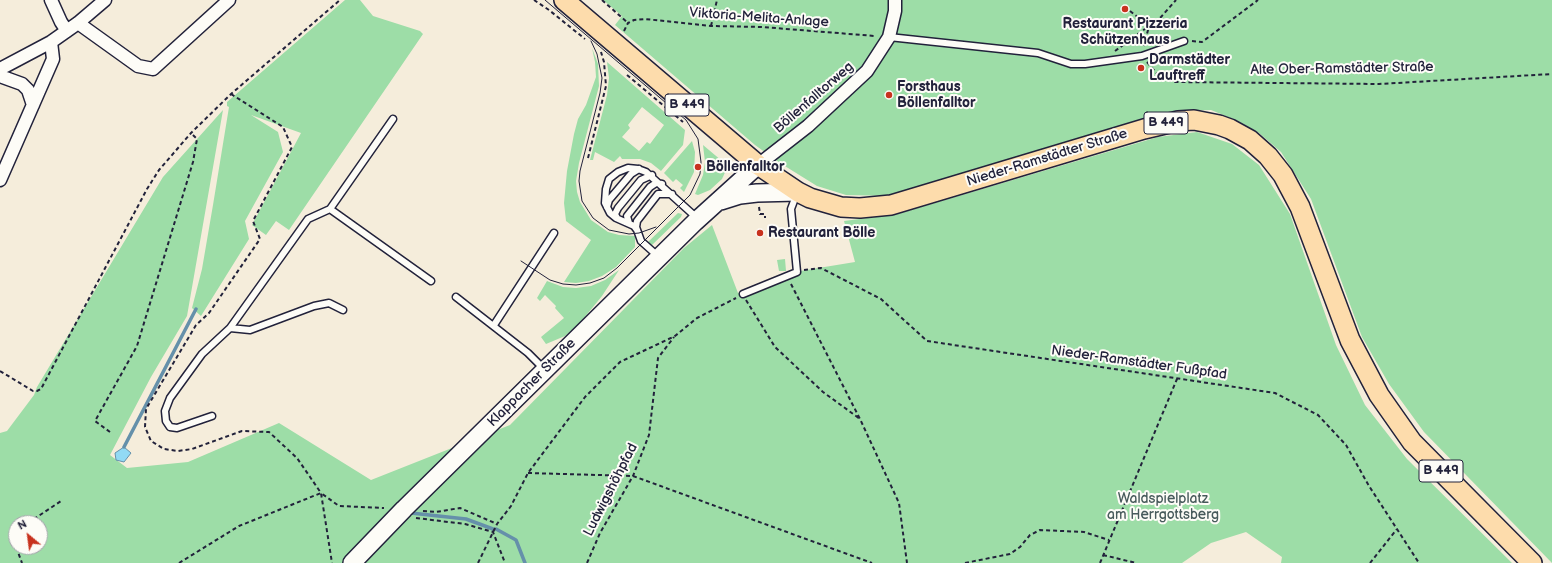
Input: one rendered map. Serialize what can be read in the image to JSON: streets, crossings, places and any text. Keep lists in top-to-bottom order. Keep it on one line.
{"streets":{"main road":["B 449","Nieder-Ramstädter Straße","Klappacher Straße"],"street":["Böllenfalltorweg"],"path":["Viktoria-Melita-Anlage","Alte Ober-Ramstädter Straße","Nieder-Ramstädter Fußpfad","Ludwigshöhpfad"]},"crossings":[["Viktoria-Melita-Anlage","Böllenfalltorweg"],["Böllenfalltorweg","Nieder-Ramstädter Straße"],["Böllenfalltorweg","Klappacher Straße"],["Nieder-Ramstädter Straße","Klappacher Straße"]],"parks":["Waldspielplatz am Herrgottsberg"],"places":["Restaurant Pizzeria Schützenhaus","Darmstädter Lauftreff","Forsthaus Böllenfalltor","Böllenfalltor","Restaurant Bölle"],"north":"top left"}
